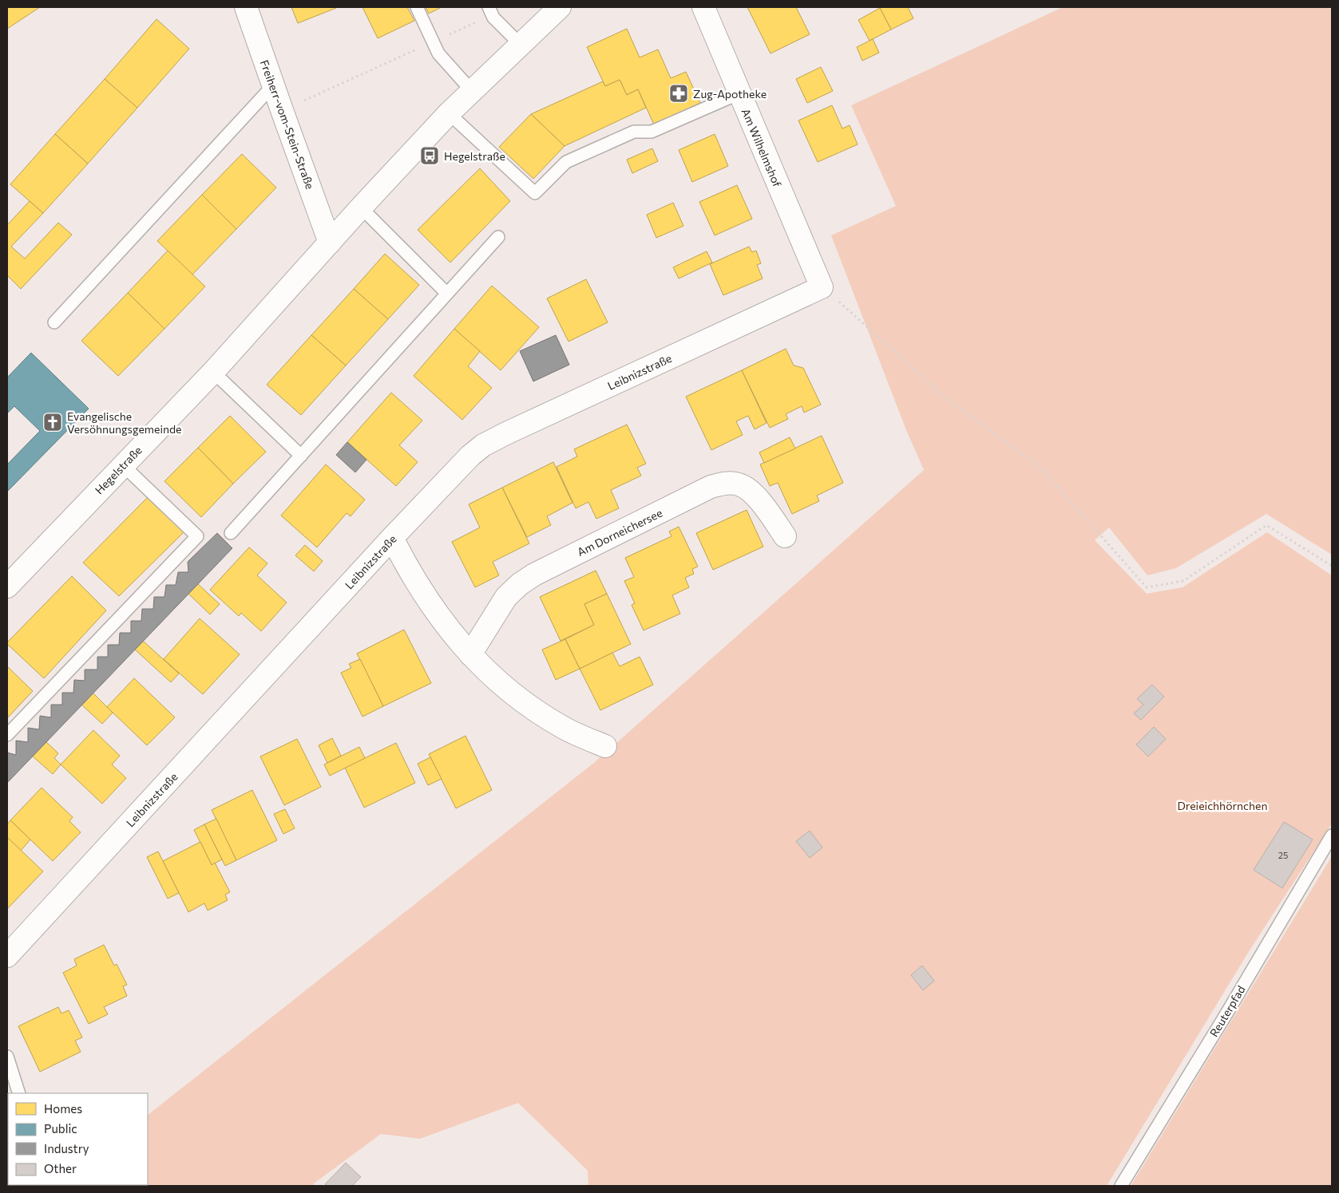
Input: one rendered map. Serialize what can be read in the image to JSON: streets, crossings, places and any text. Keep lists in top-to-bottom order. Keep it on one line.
{"streets":{"street":["Freiherr-vom-Stein-Straße","Am Wilhelmshof","Leibnizstraße","Hegelstraße","Am Dorneichersee"],"lane":["Reuterpfad"]},"crossings":[["Freiherr-vom-Stein-Straße","Hegelstraße"],["Am Wilhelmshof","Leibnizstraße"]],"parks":["Dreieichhörnchen"],"places":{"pharmacy":["Zug-Apotheke"],"bus stop":["Hegelstraße"],"church":["Evangelische Versöhnungsgemeinde"]},"house_numbers":["25"],"legend":["Homes","Public","Industry","Other"]}
